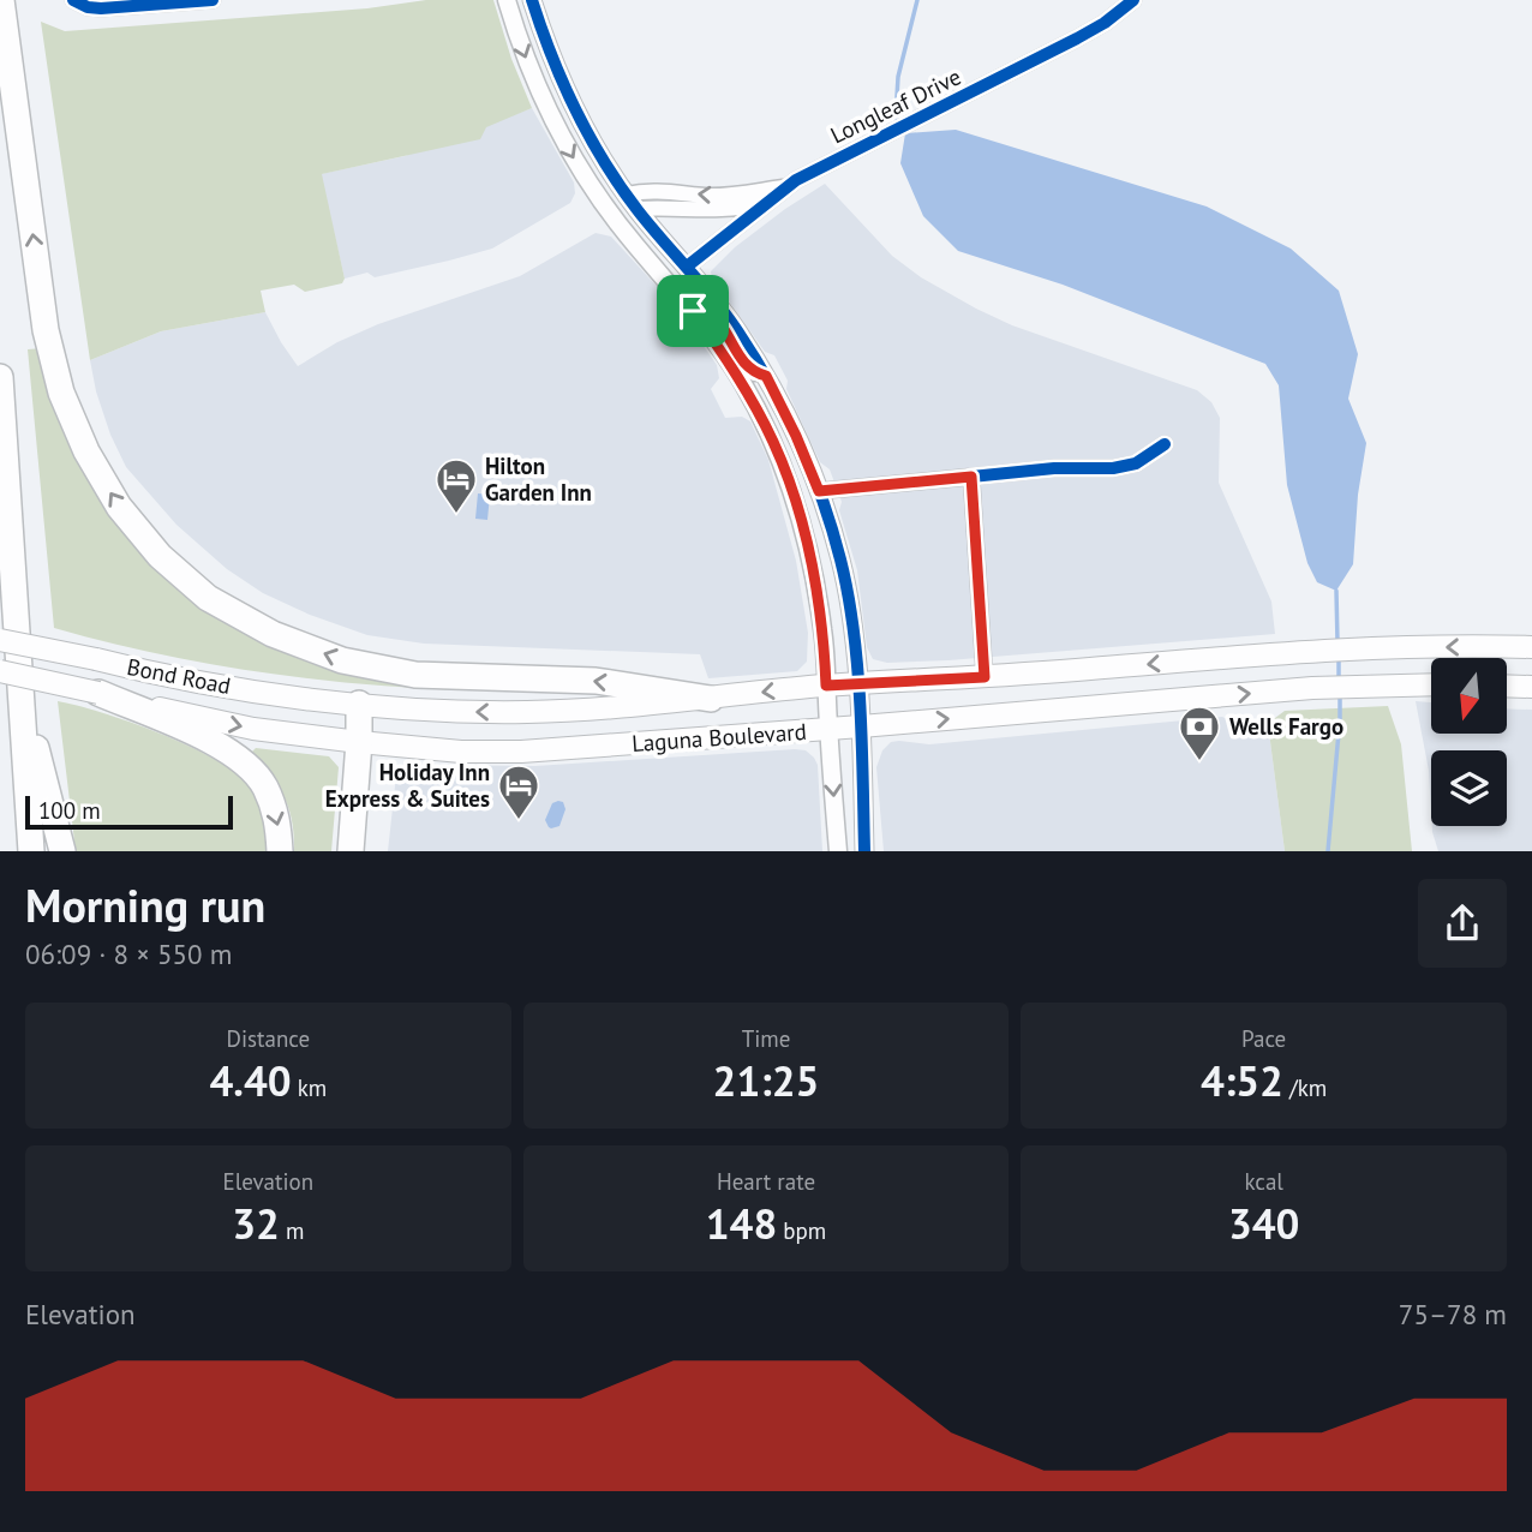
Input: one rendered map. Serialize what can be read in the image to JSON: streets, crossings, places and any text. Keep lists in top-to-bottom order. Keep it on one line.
{"streets":{"main road":["Bond Road","Laguna Boulevard"],"street":["Longleaf Drive"]},"crossings":[["Bond Road","Laguna Boulevard"]],"places":{"hotel":["Hilton Garden Inn","Holiday Inn Express & Suites"],"bank":["Wells Fargo"]},"scale_bar":"100 m","north":"bottom","page":{"scale":"100 m","heading":["Morning run","06:09 · 8 × 550 m"],"stats":[["Distance","4.40 km"],["Time","21:25"],["Pace","4:52 /km"],["Elevation","32 m"],["Heart rate","148 bpm"],["kcal","340"]],"chart":["Elevation","75–78 m"]}}
